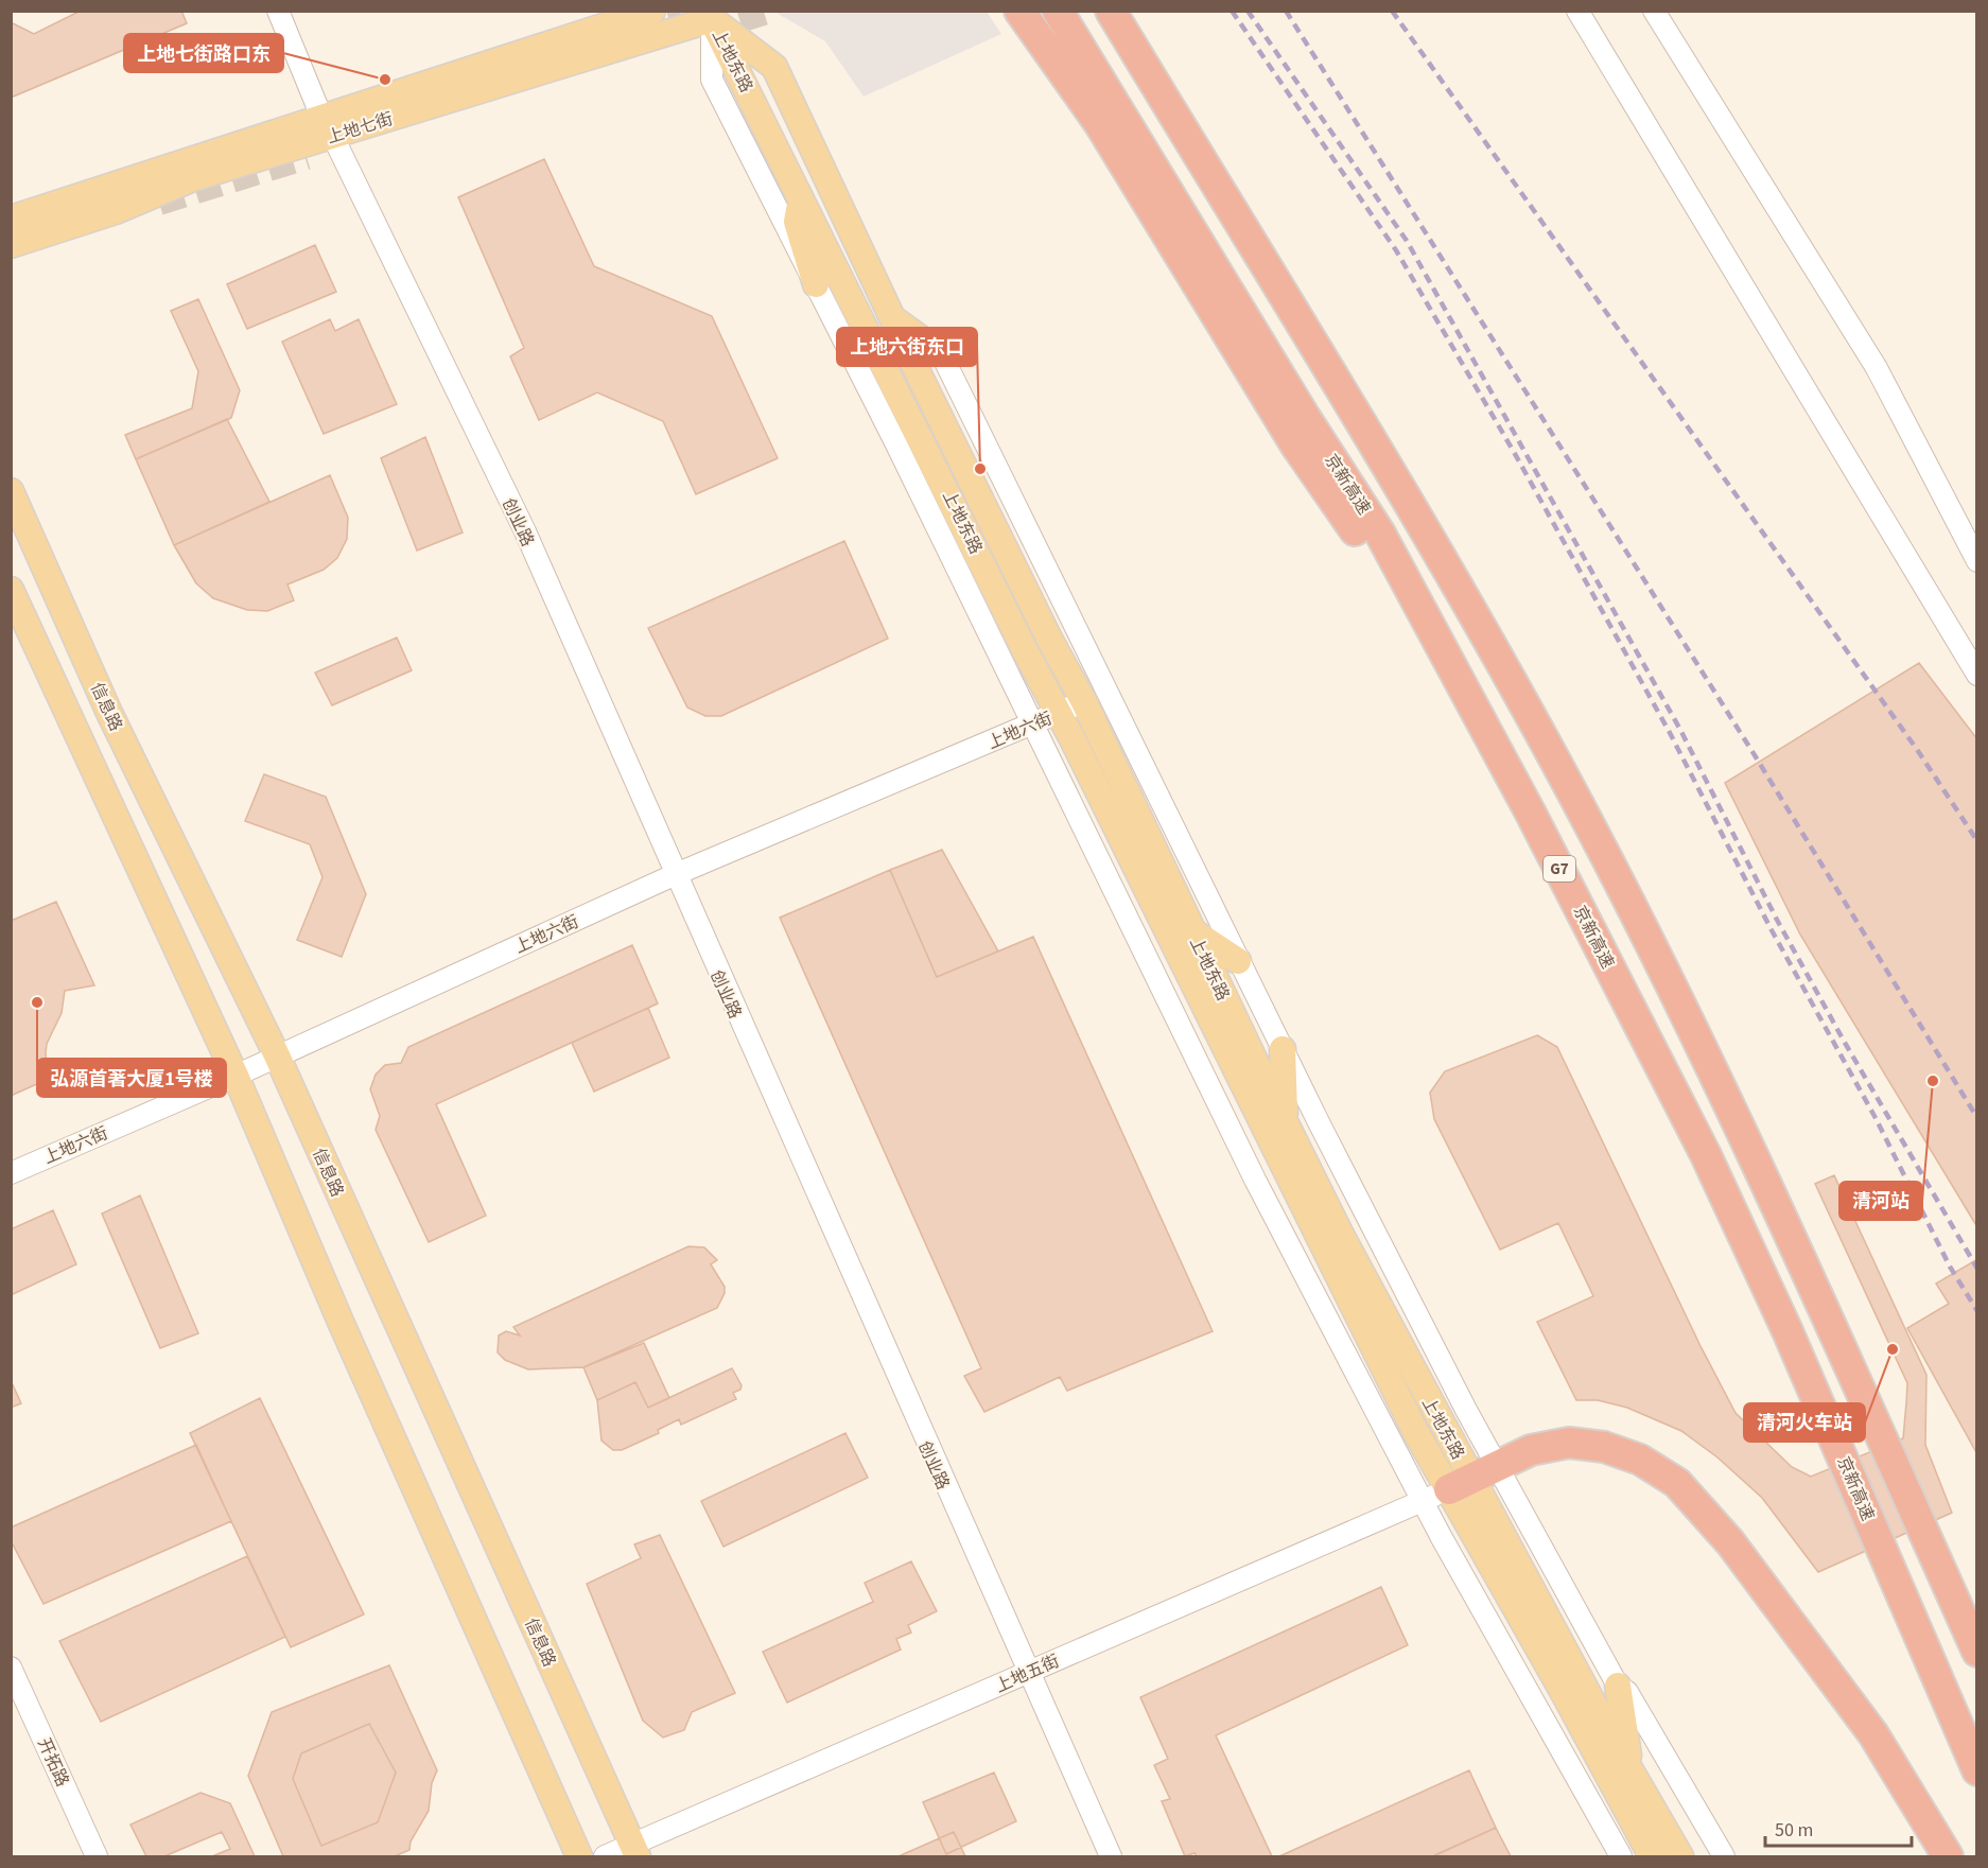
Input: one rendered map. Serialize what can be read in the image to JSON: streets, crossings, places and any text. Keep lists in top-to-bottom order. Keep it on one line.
{"streets":{"highway":["京新高速","G7"],"main road":["上地东路","上地七街","信息路"],"street":["创业路","上地六街","上地五街","开拓路"]},"crossings":[["上地东路","上地七街"],["上地东路","上地六街"],["上地东路","上地五街"],["上地七街","创业路"],["创业路","上地六街"],["创业路","上地五街"],["信息路","上地六街"],["信息路","上地五街"]],"places":["上地七街路口东","上地六街东口","弘源首著大厦1号楼","清河站","清河火车站"],"scale_bar":"50 m"}
